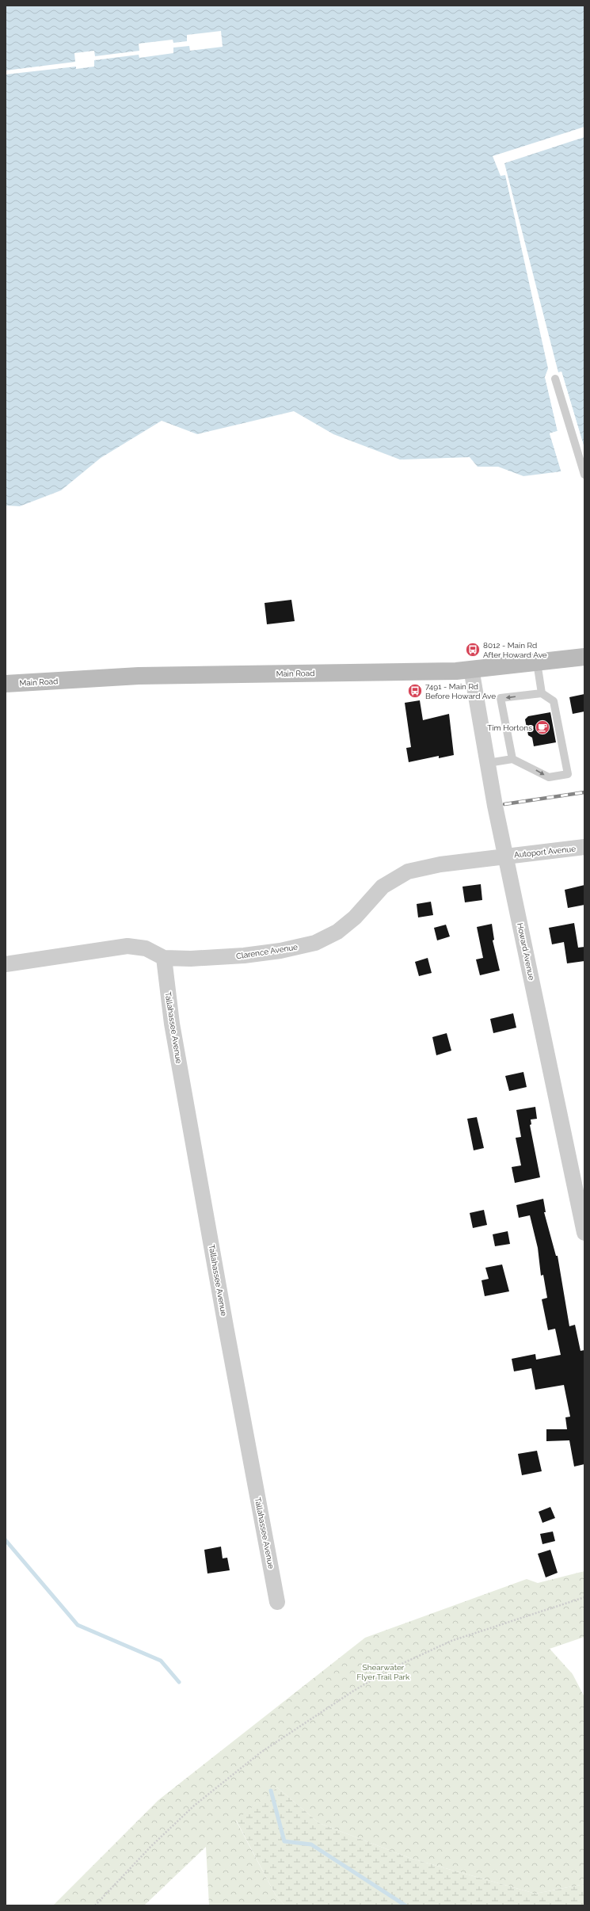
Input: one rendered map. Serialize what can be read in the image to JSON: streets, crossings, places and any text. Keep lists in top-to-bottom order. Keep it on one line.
{"streets":{"main road":["Main Road"],"street":["Autoport Avenue","Clarence Avenue","Howard Avenue","Tallahassee Avenue"]},"crossings":[["Main Road","Howard Avenue"],["Autoport Avenue","Clarence Avenue"],["Autoport Avenue","Howard Avenue"],["Clarence Avenue","Howard Avenue"],["Clarence Avenue","Tallahassee Avenue"]],"parks":["Shearwater Flyer Trail Park"],"places":{"bus stop":["8012 - Main Rd After Howard Ave","7491 - Main Rd Before Howard Ave"],"cafe":["Tim Hortons"]}}
